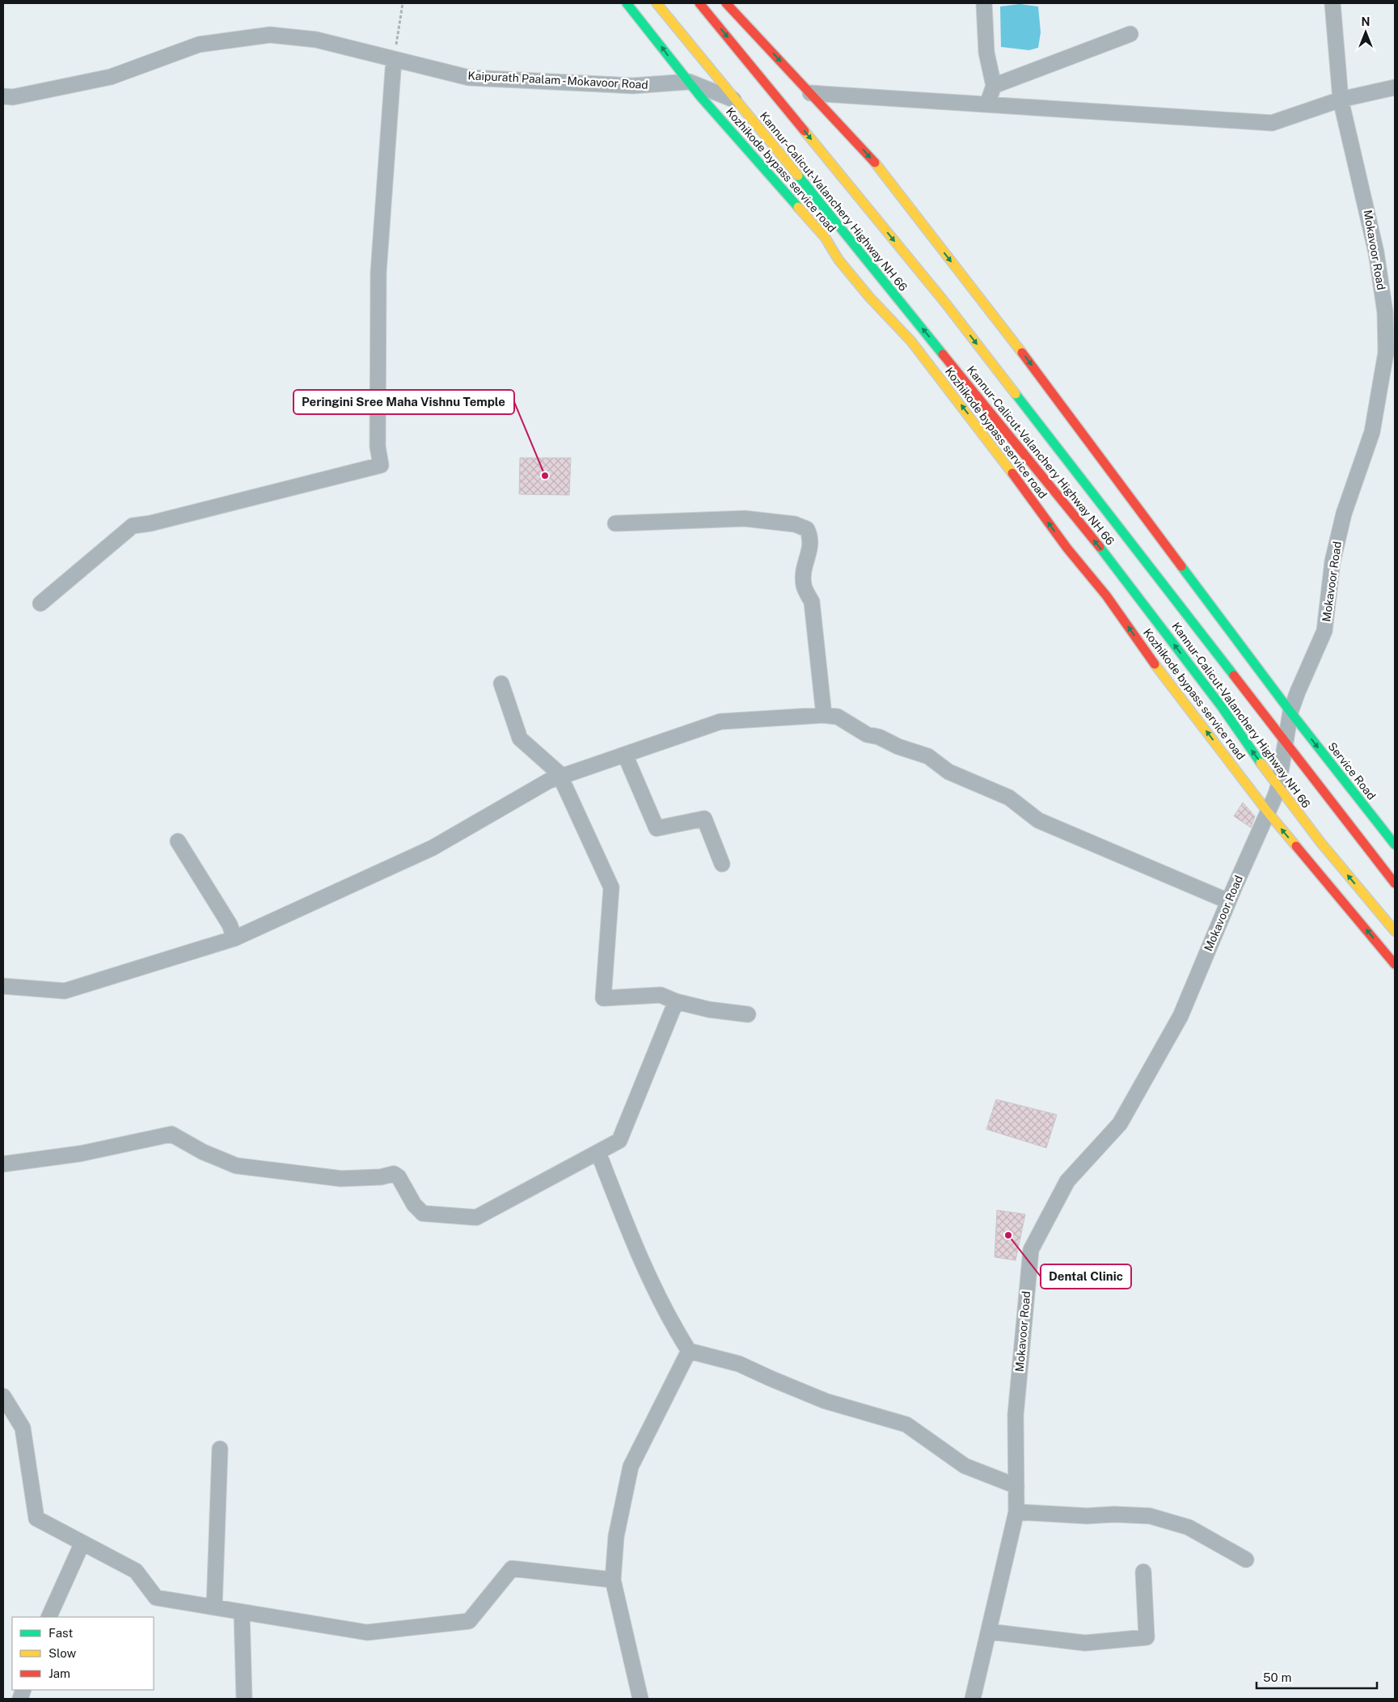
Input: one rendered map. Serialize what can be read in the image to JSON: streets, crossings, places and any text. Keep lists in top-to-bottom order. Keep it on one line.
{"streets":{"main road":["Kozhikode bypass service road","Kannur-Calicut-Valanchery Highway NH 66","Service Road"],"street":["Kaipurath Paalam - Mokavoor Road","Mokavoor Road"]},"crossings":[["Kaipurath Paalam - Mokavoor Road","Kozhikode bypass service road"],["Kaipurath Paalam - Mokavoor Road","Kannur-Calicut-Valanchery Highway NH 66"],["Kozhikode bypass service road","Mokavoor Road"],["Kannur-Calicut-Valanchery Highway NH 66","Mokavoor Road"],["Mokavoor Road","Service Road"]],"places":["Peringini Sree Maha Vishnu Temple","Dental Clinic"],"legend":["Fast","Slow","Jam"],"scale_bar":"50 m","north":"top"}
